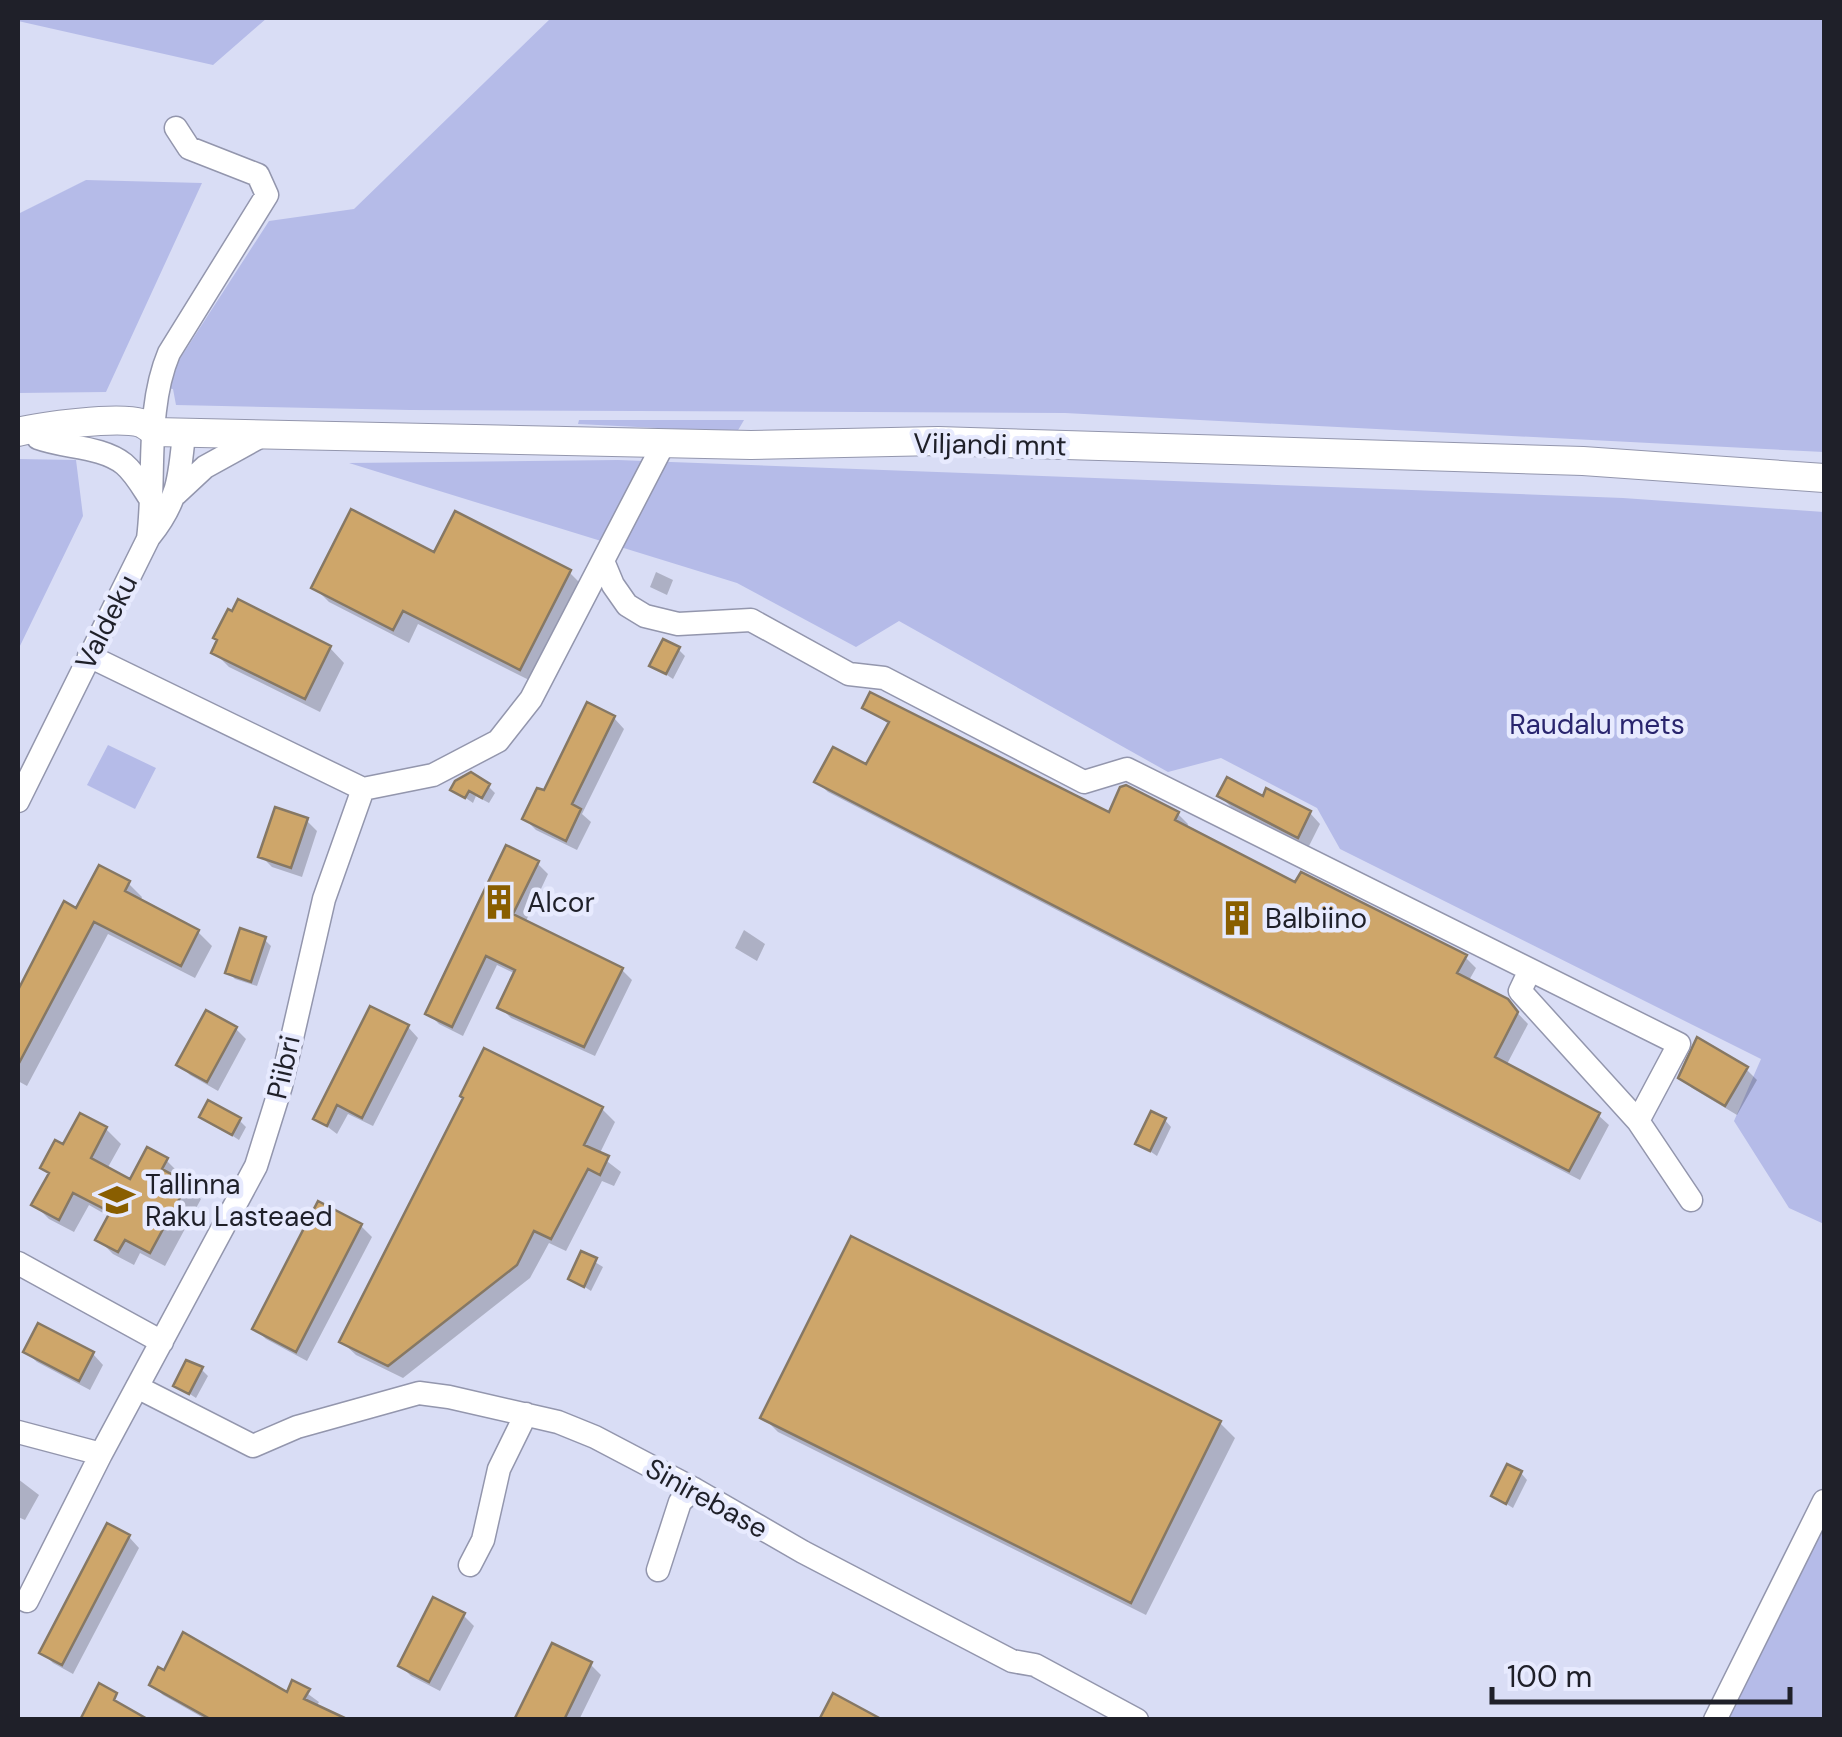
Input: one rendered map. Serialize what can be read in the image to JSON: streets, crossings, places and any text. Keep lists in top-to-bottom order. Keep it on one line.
{"streets":{"main road":["Viljandi mnt"],"street":["Valdeku","Piibri","Sinirebase"]},"crossings":[["Viljandi mnt","Valdeku"],["Piibri","Sinirebase"]],"parks":["Raudalu mets"],"places":{"building":["Alcor","Balbiino"],"school or university":["Tallinna Raku Lasteaed"]},"scale_bar":"100 m"}
